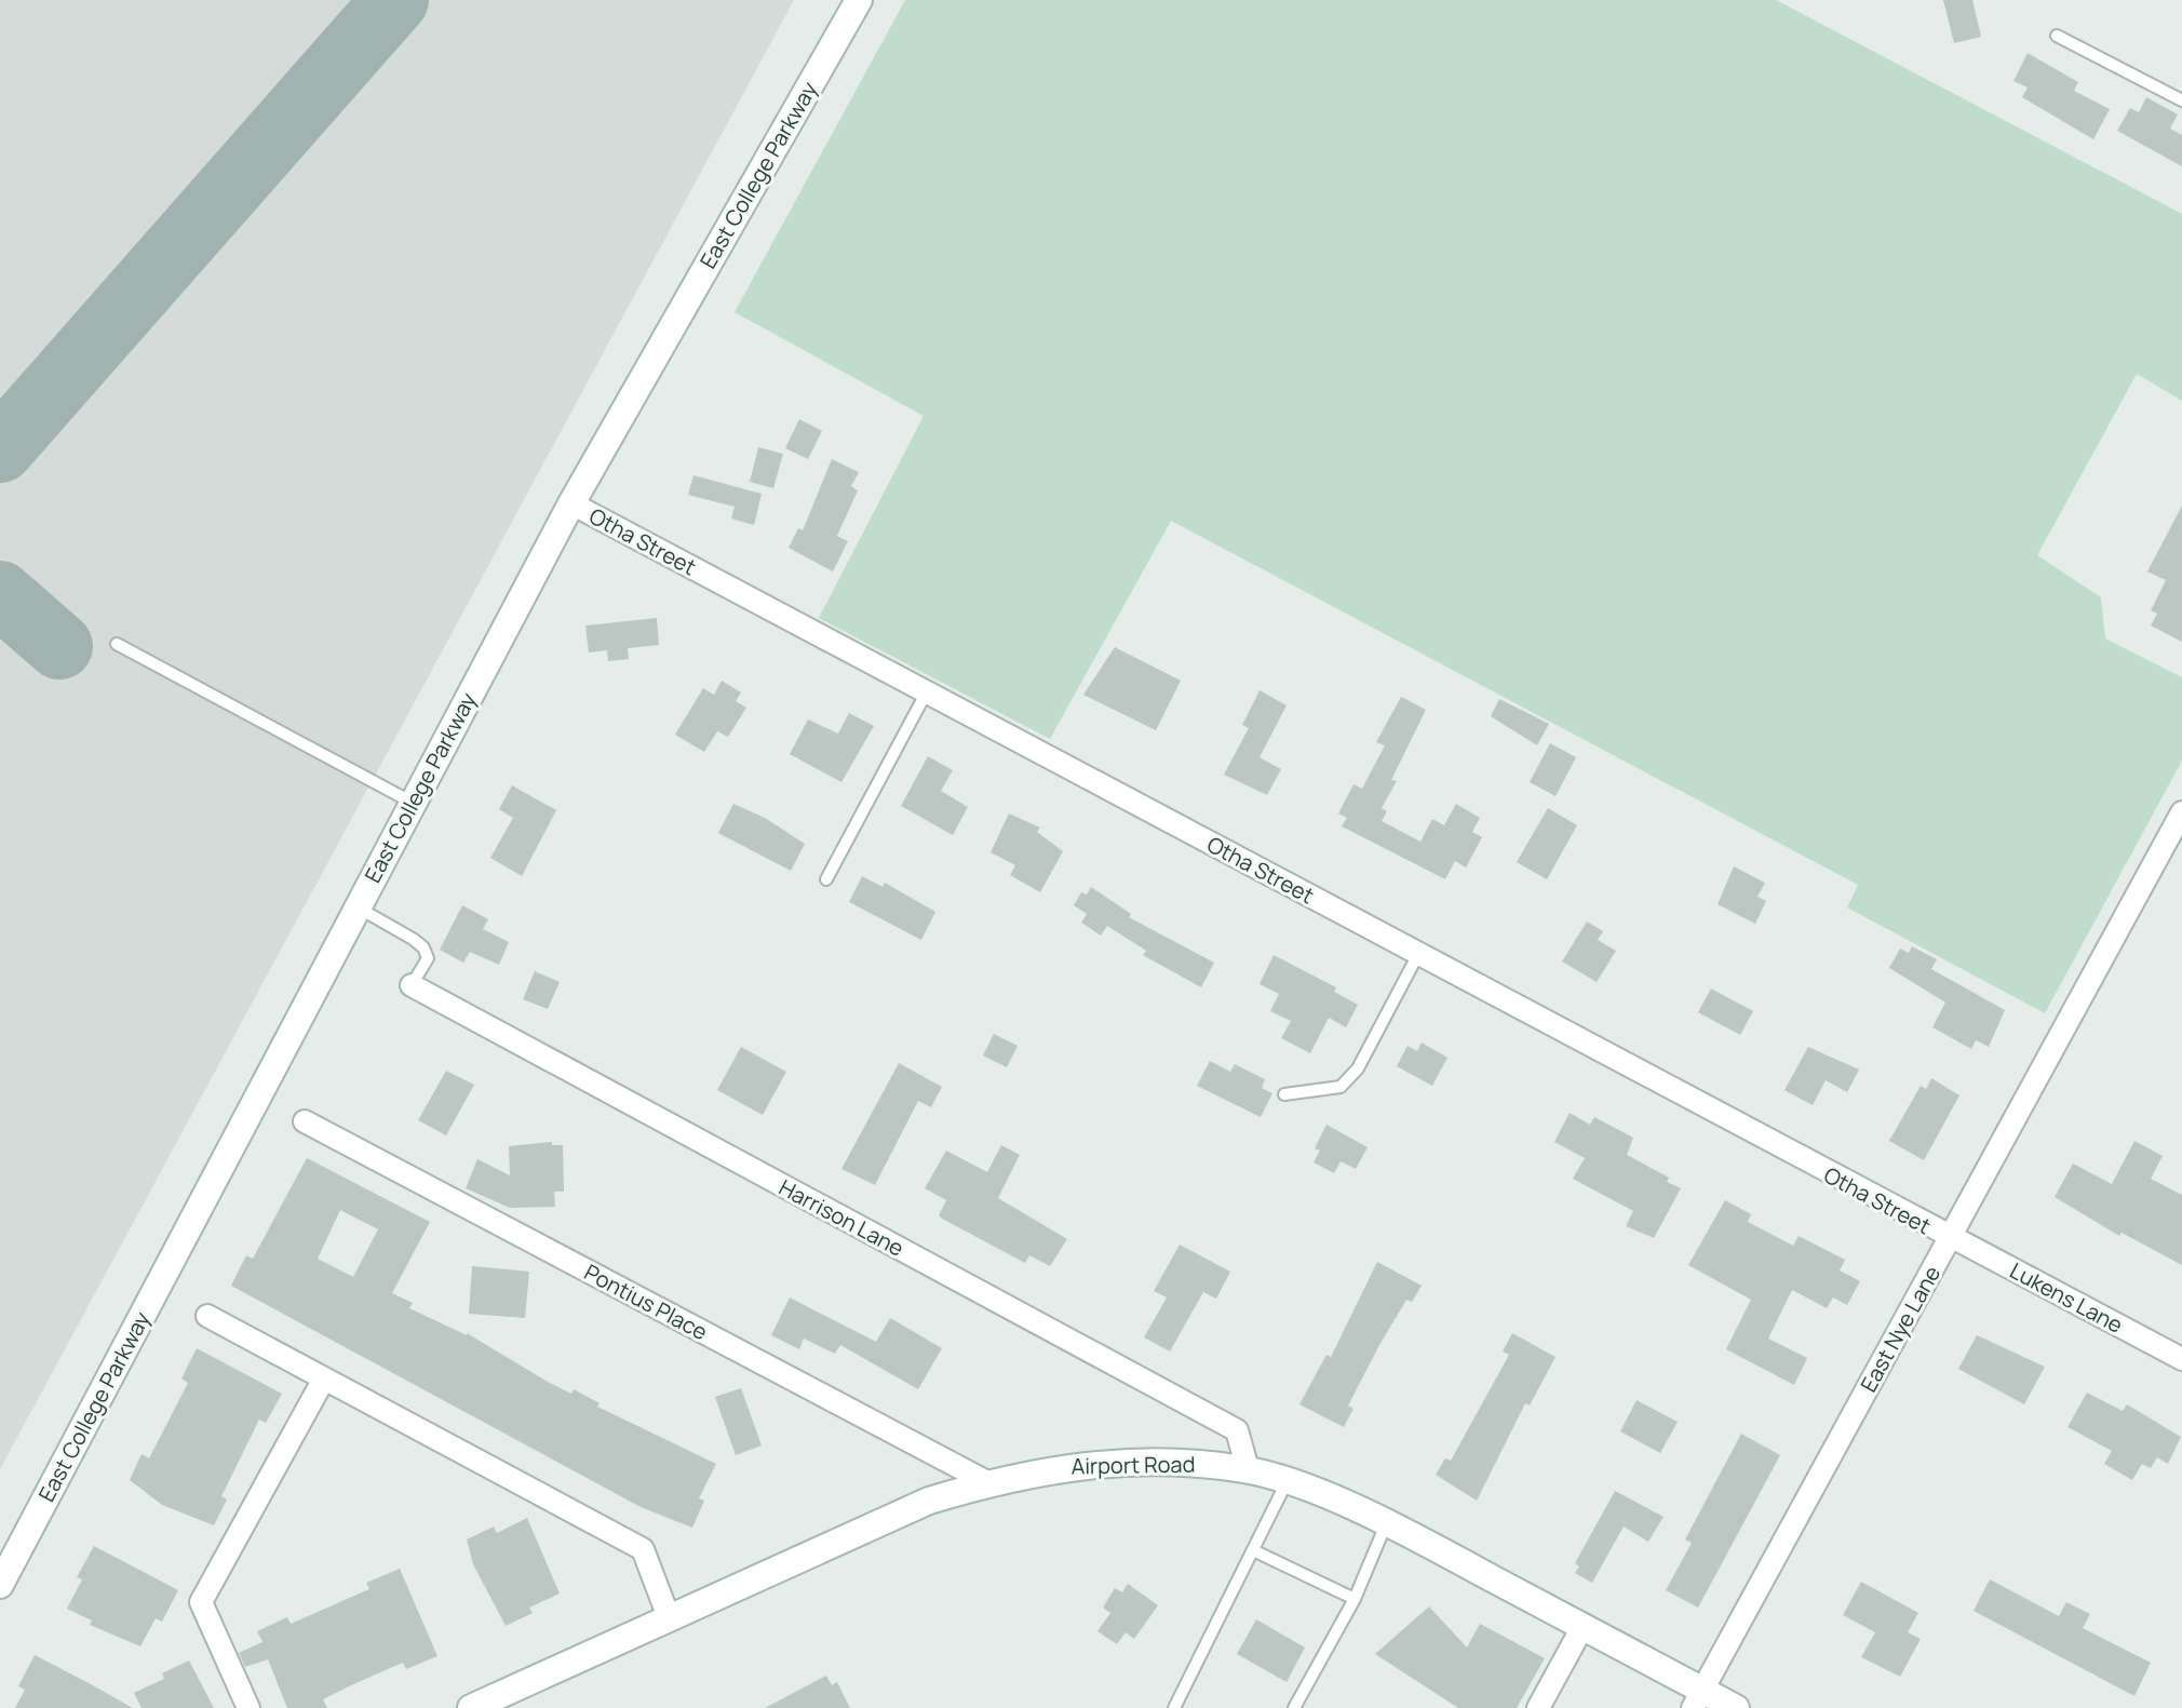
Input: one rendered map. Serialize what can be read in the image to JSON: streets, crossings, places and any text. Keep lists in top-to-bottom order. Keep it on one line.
{"streets":{"main road":["East College Parkway","Airport Road"],"street":["Otha Street","Harrison Lane","Lukens Lane","Pontius Place","East Nye Lane"]},"crossings":[["East College Parkway","Otha Street"],["Otha Street","Lukens Lane"],["Otha Street","East Nye Lane"],["Harrison Lane","Airport Road"],["Lukens Lane","East Nye Lane"],["Pontius Place","Airport Road"],["East Nye Lane","Airport Road"]]}
